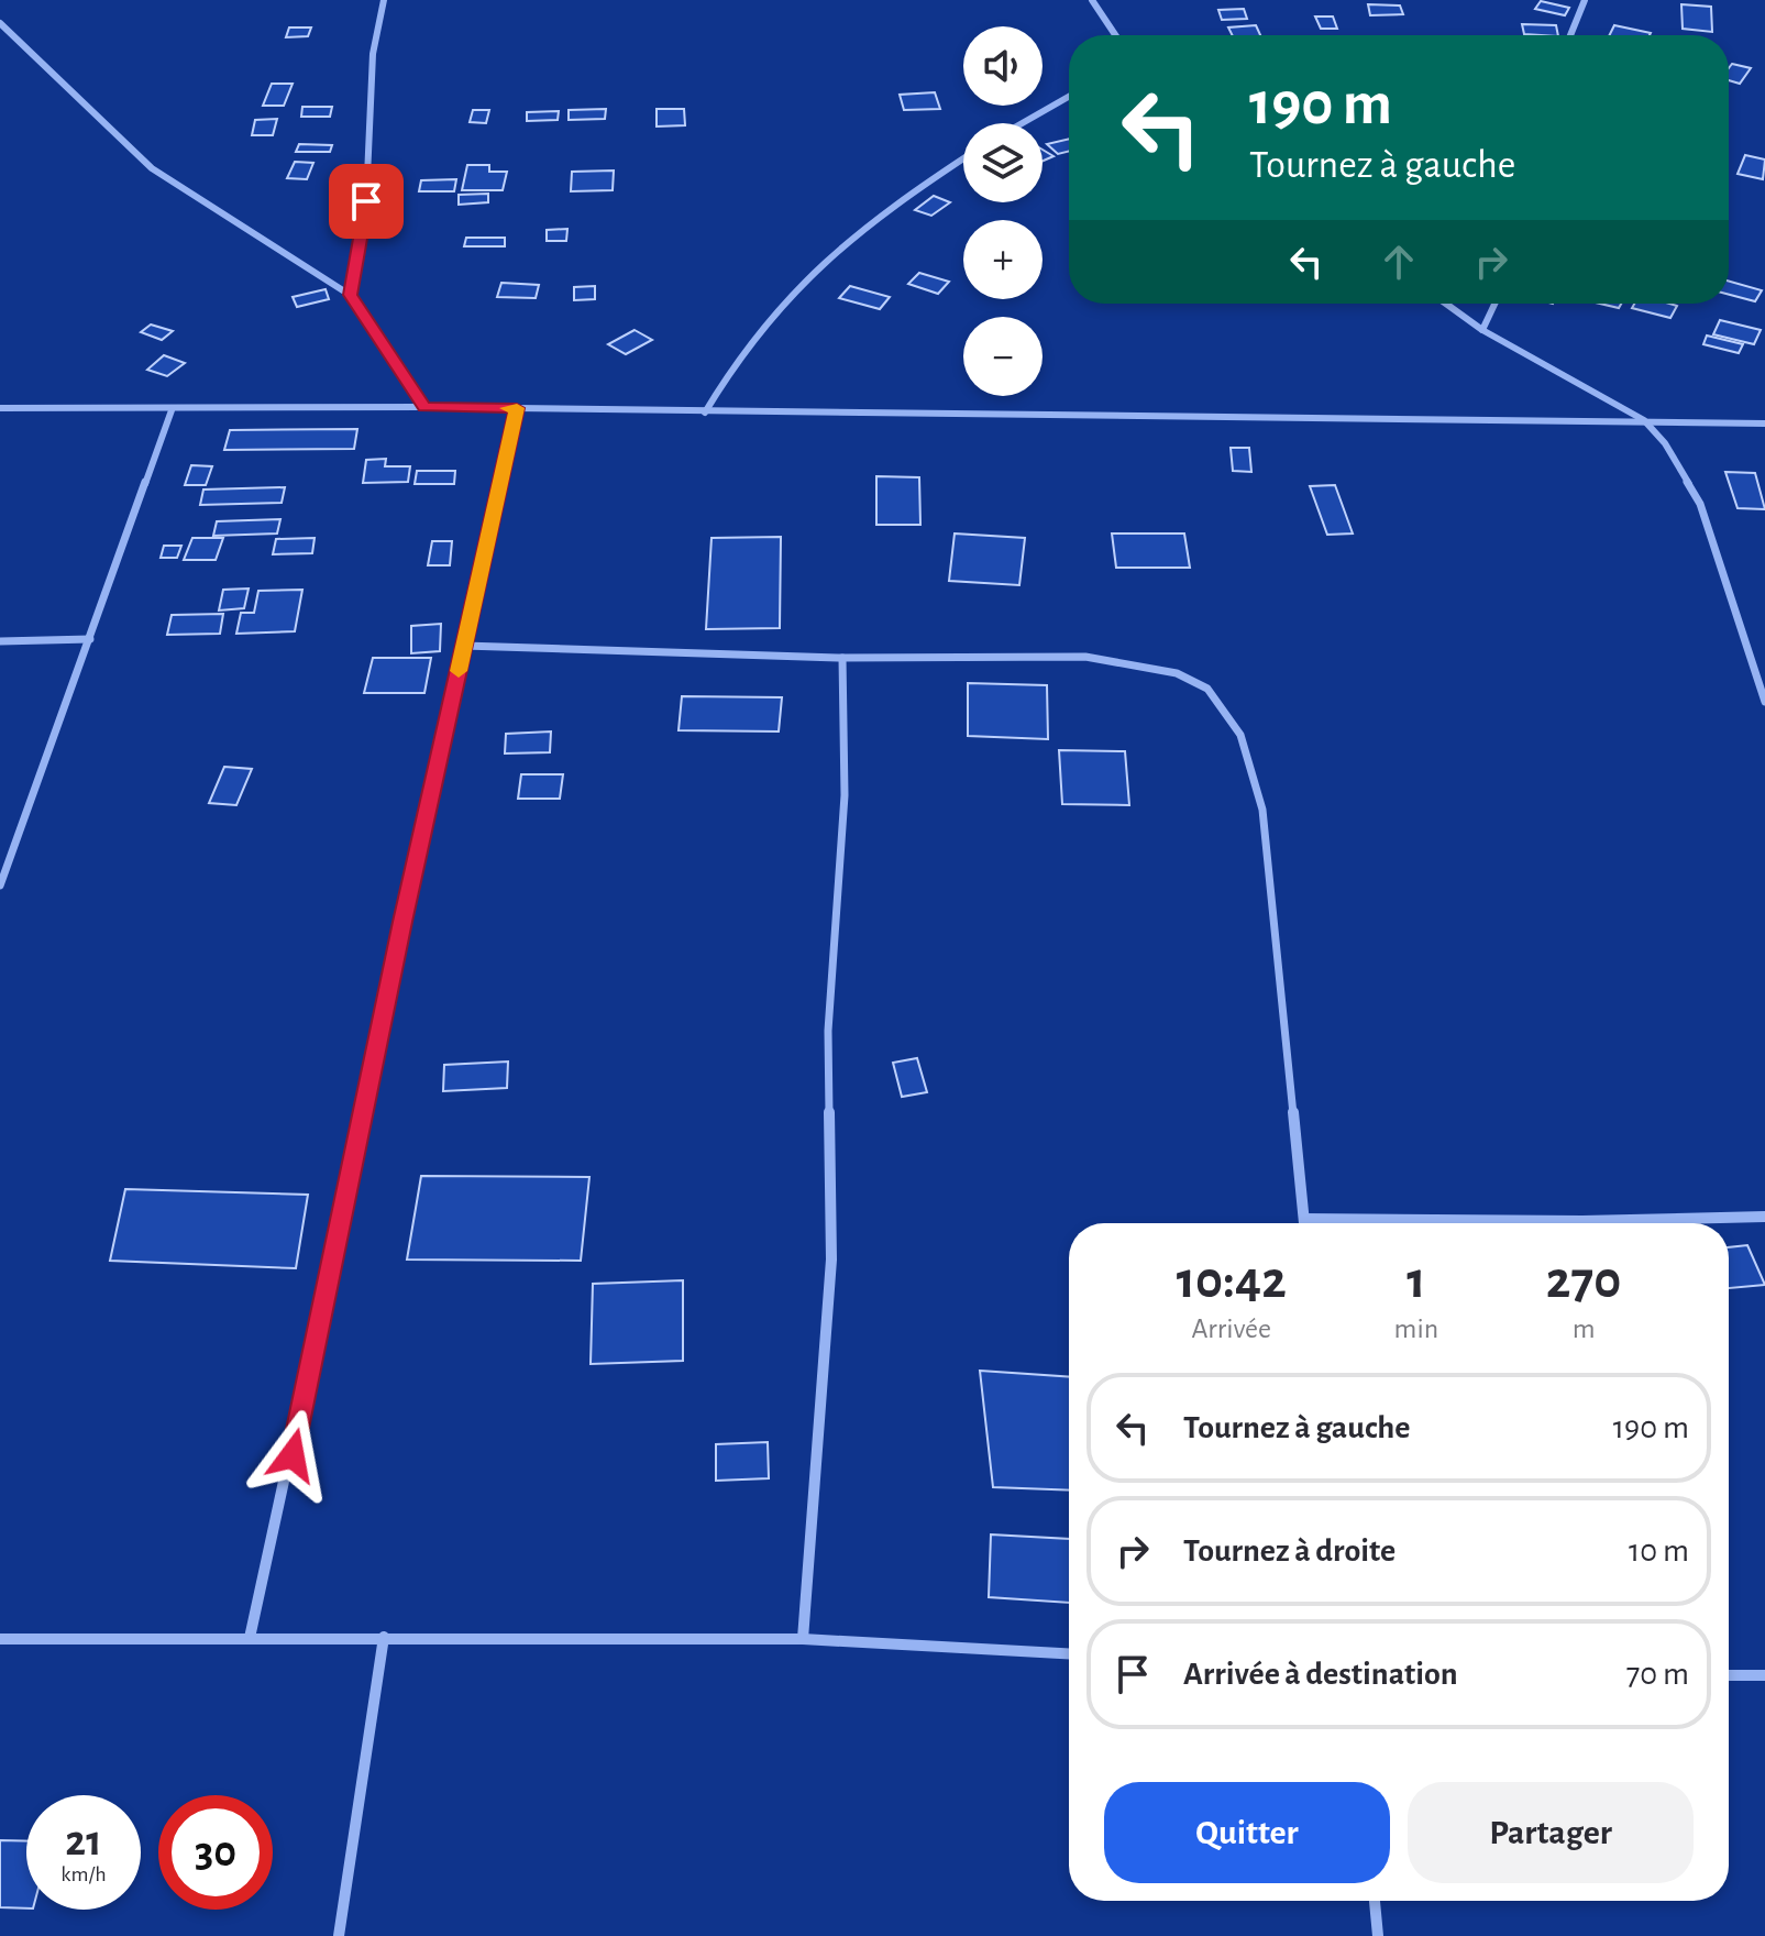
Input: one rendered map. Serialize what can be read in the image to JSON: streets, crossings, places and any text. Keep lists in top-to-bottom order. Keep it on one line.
{"page":{"map_buttons":["+","−"],"turn":["190 m","Tournez à gauche"],"eta":["10:42","Arrivée","1","min","270","m"],"list":[{"name":"Tournez à gauche","value":"190 m"},{"name":"Tournez à droite","value":"10 m"},{"name":"Arrivée à destination","value":"70 m"}],"buttons":["Quitter","Partager"],"speed":"21 km/h","limit":"30"}}
